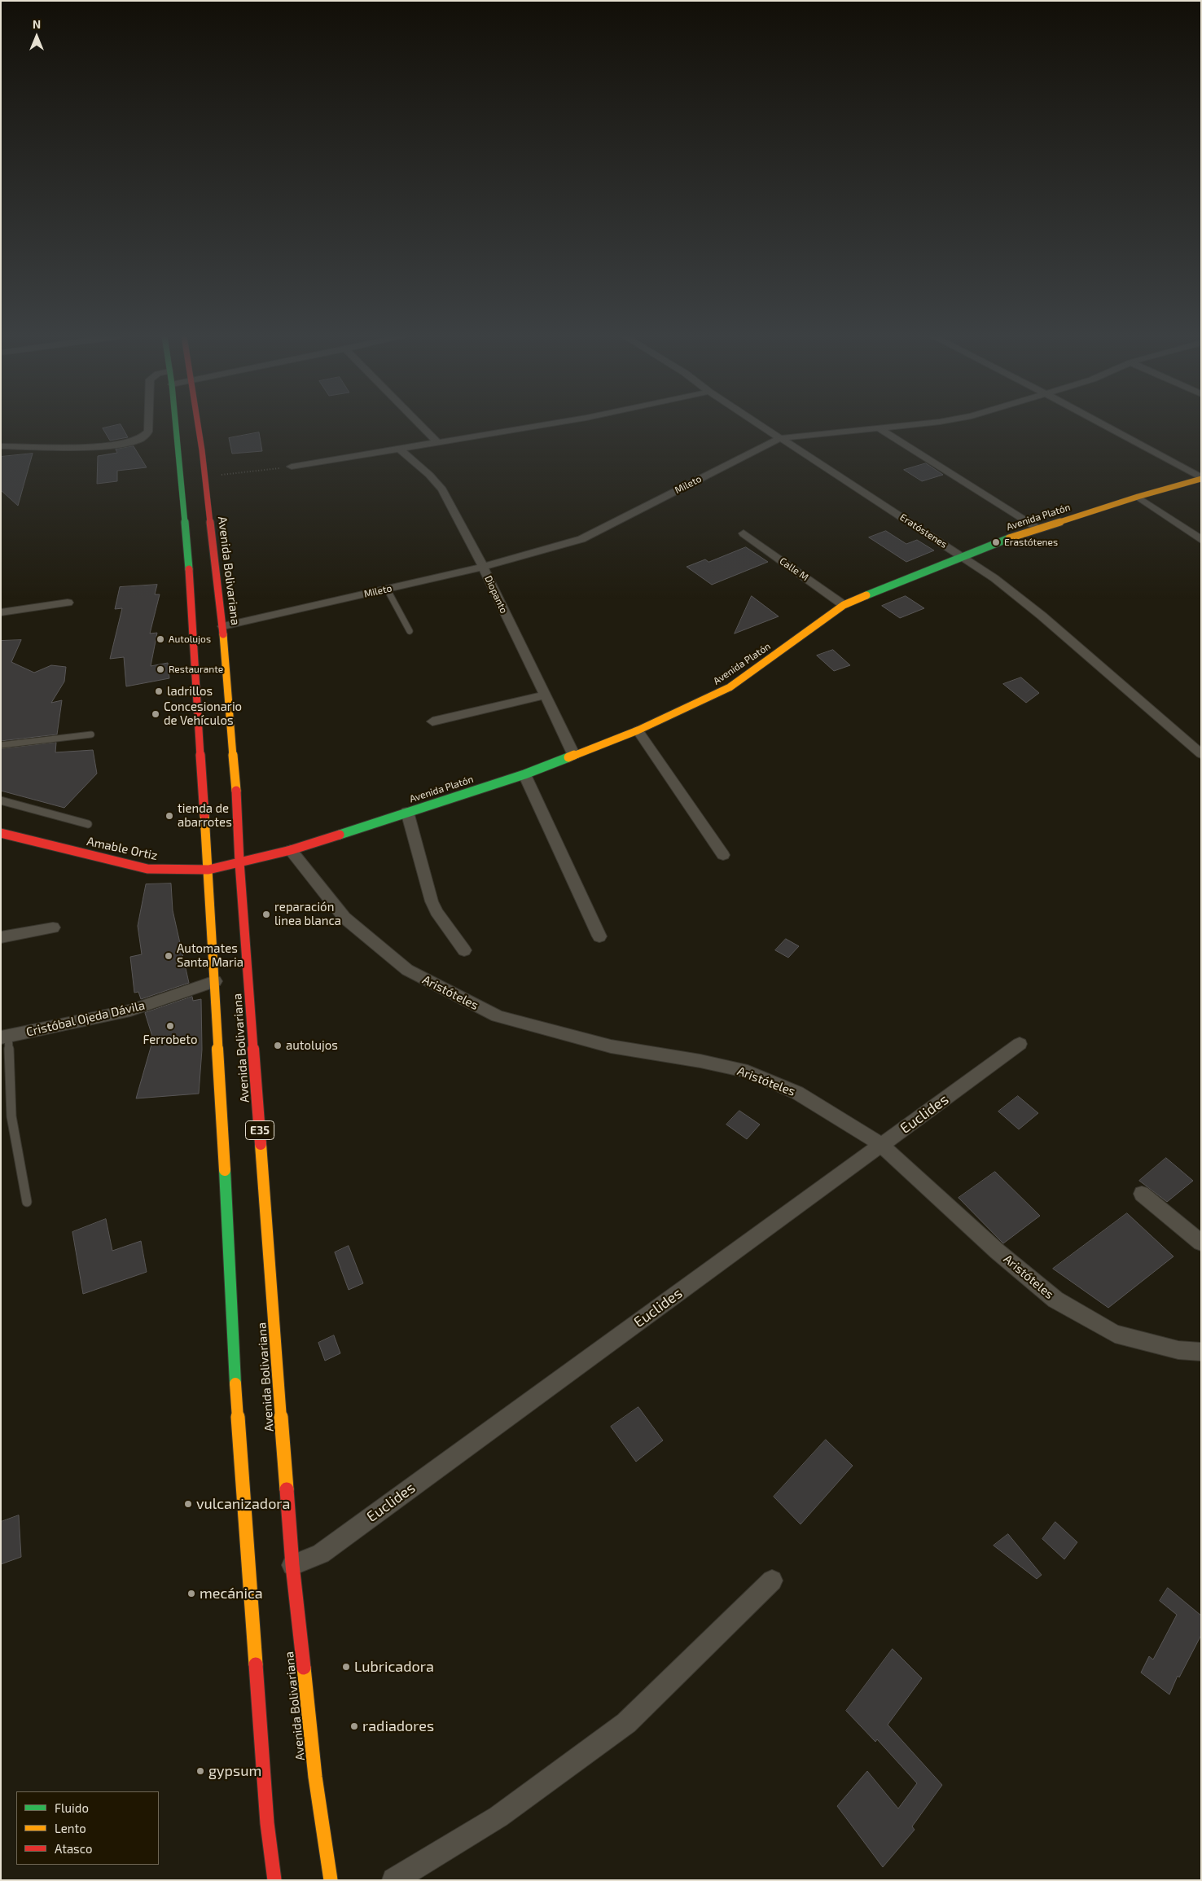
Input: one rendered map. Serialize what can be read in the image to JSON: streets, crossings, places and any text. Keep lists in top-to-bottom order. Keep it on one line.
{"streets":{"main road":["Avenida Platón","Avenida Bolivariana","Amable Ortiz","E35"],"street":["Mileto","Eratóstenes","Calle M","Diopanto","Aristóteles","Cristóbal Ojeda Dávila","Euclides"]},"crossings":[["Mileto","Eratóstenes"],["Mileto","Avenida Bolivariana"],["Mileto","Diopanto"],["Avenida Platón","Eratóstenes"],["Avenida Platón","Calle M"],["Avenida Platón","Avenida Bolivariana"],["Avenida Platón","Diopanto"],["Avenida Platón","Amable Ortiz"],["Avenida Platón","Aristóteles"],["Avenida Bolivariana","Amable Ortiz"],["Avenida Bolivariana","Cristóbal Ojeda Dávila"],["Avenida Bolivariana","Euclides"],["Aristóteles","Euclides"]],"places":["Erastótenes","Autolujos","Restaurante","ladrillos","Concesionario de Vehículos","tienda de abarrotes","reparación linea blanca","Automates Santa Maria","Ferrobeto","autolujos","vulcanizadora","mecánica","Lubricadora","radiadores","gypsum"],"legend":["Fluido","Lento","Atasco"],"north":"top"}
